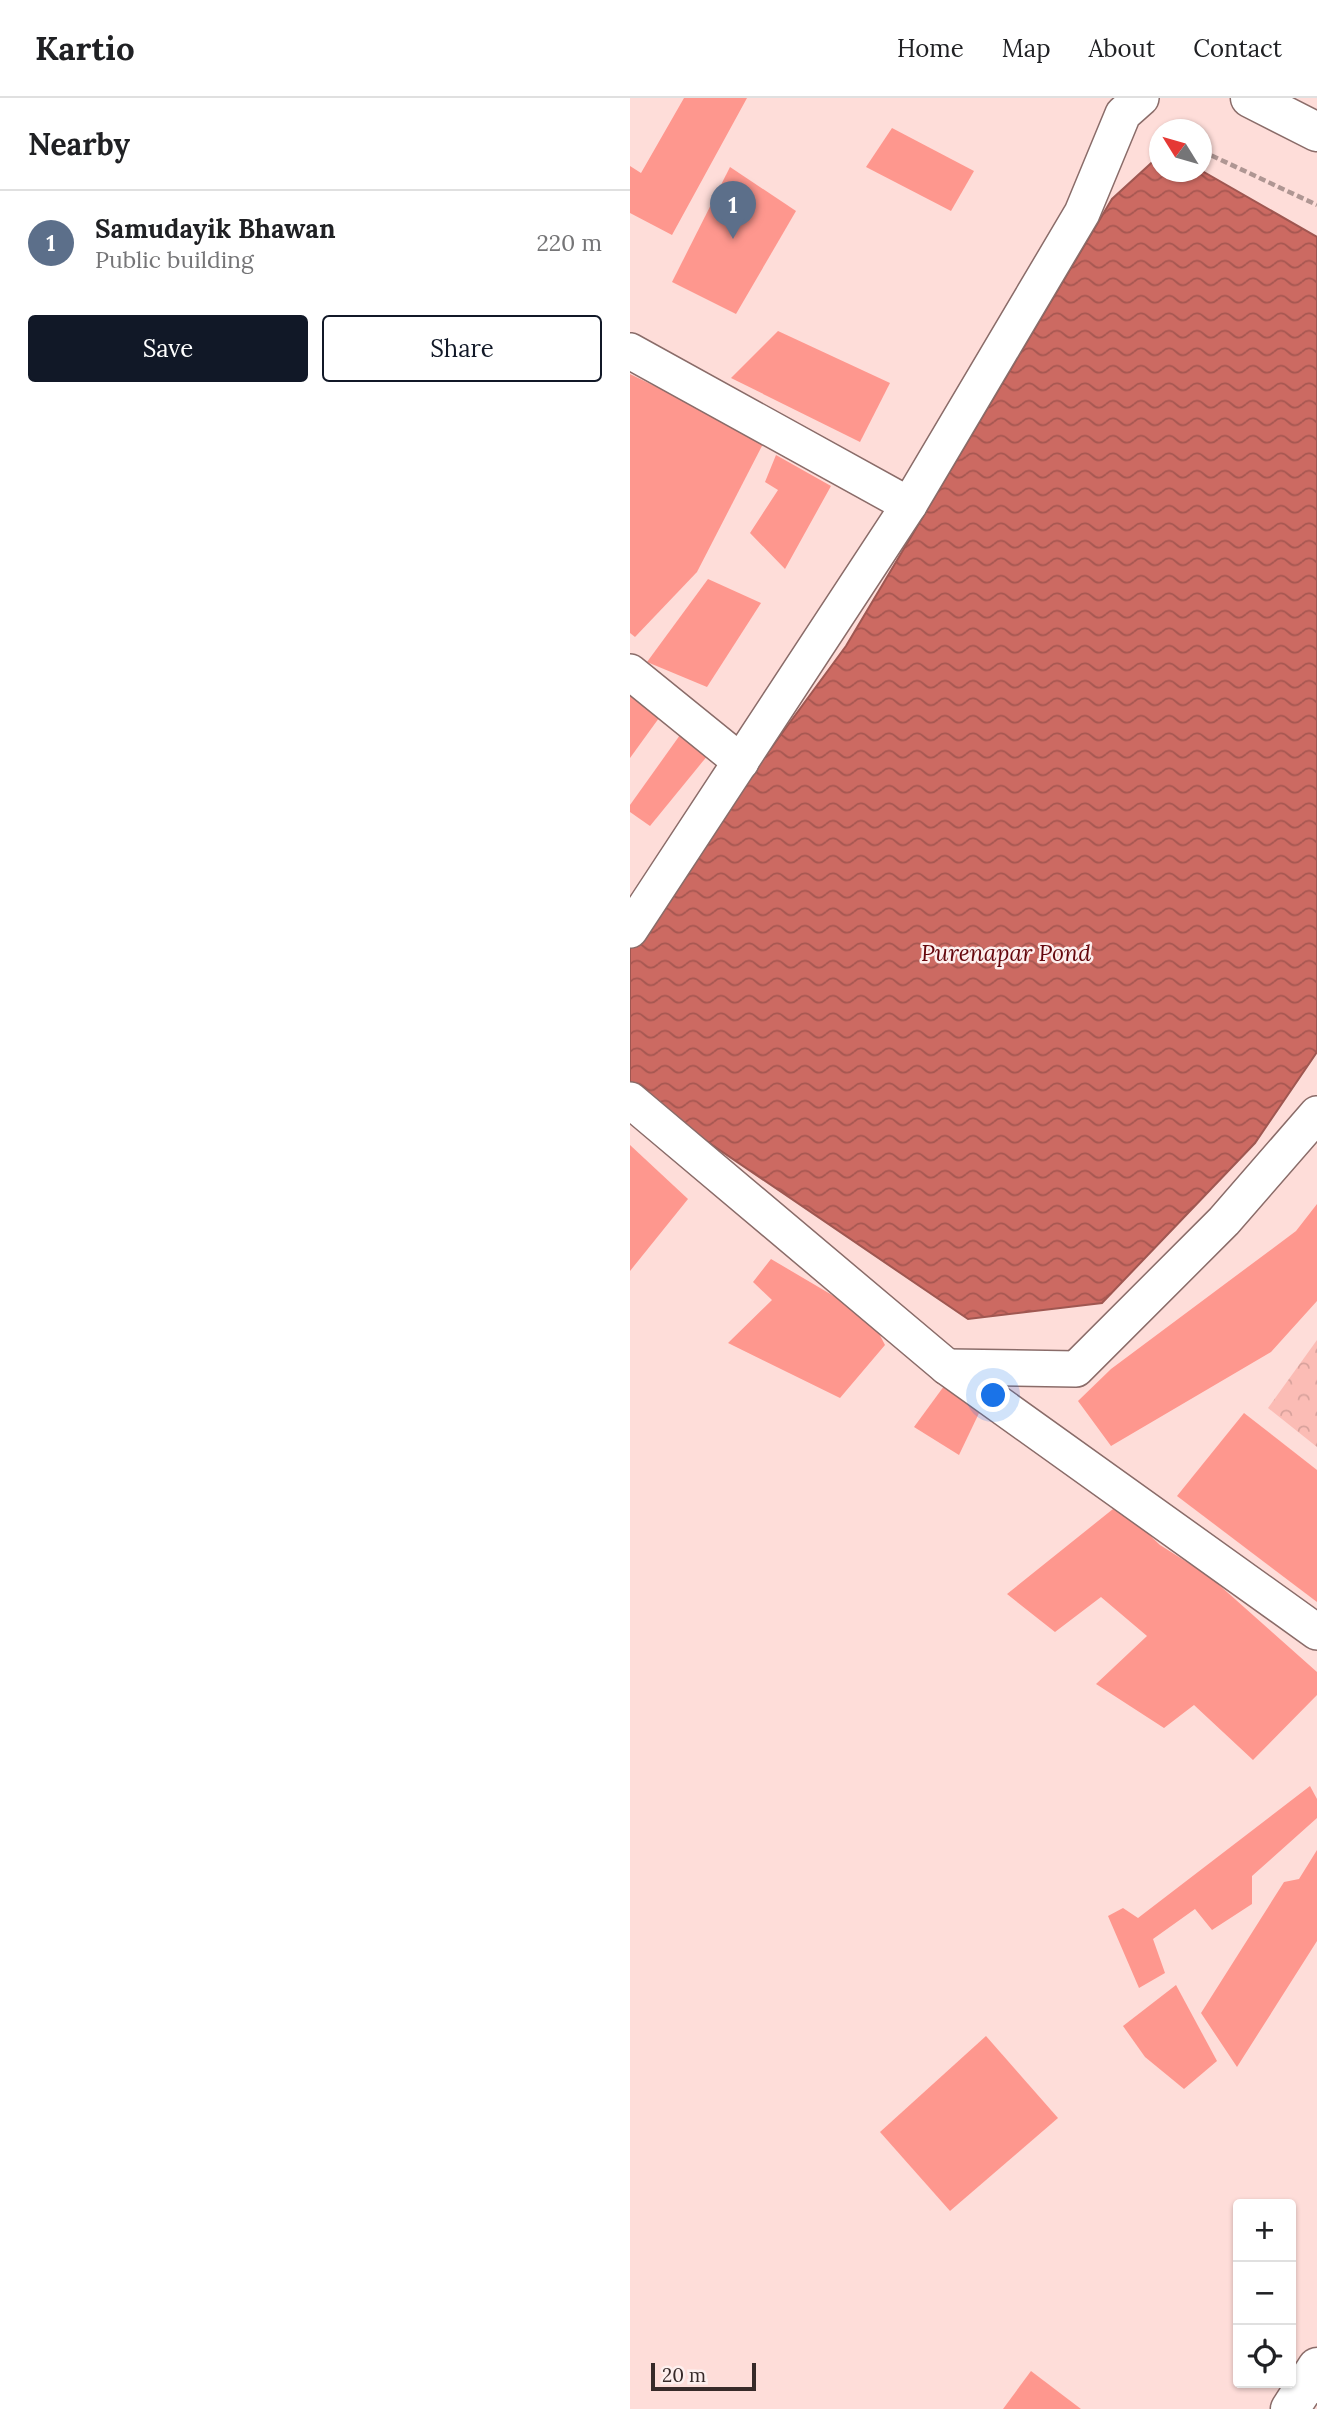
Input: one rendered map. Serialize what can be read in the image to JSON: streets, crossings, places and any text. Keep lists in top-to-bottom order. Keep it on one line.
{"water":["Purenapar Pond"],"scale_bar":"20 m","north":"top left","page":{"header":"Kartio","nav":["Home","Map","About","Contact"],"heading":"Nearby","pins":"1","list":[{"mark":"1","name":"Samudayik Bhawan","note":"Public building","value":"220 m"}],"buttons":["Save","Share"],"map_buttons":["+","−"],"scale":"20 m"}}
